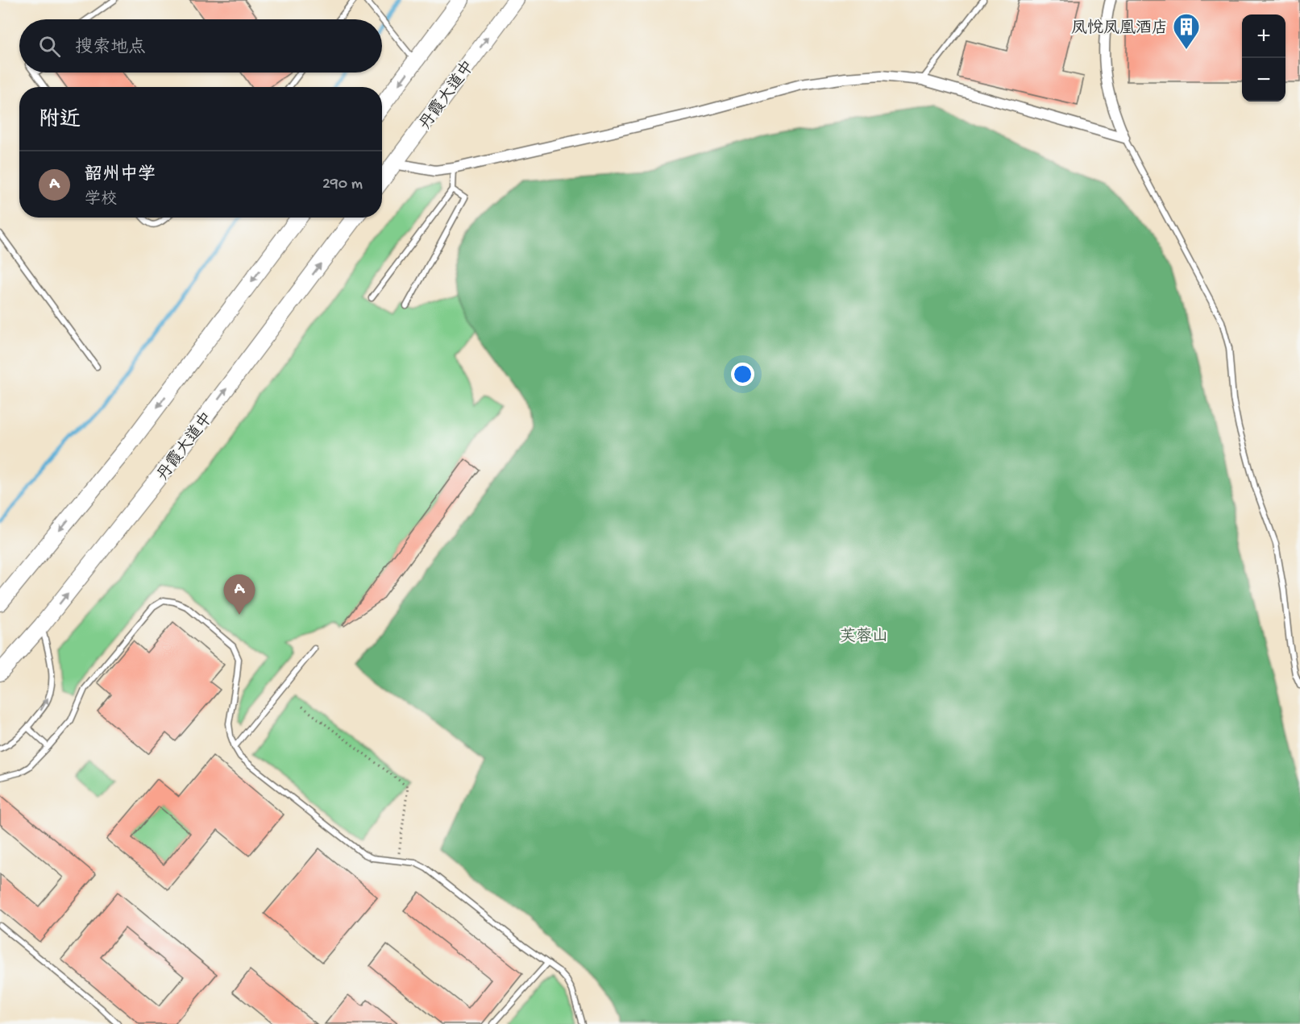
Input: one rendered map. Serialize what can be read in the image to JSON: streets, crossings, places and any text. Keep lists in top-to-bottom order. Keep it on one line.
{"streets":{"main road":["丹霞大道中"]},"parks":["芙蓉山"],"places":{"building":["凤悦凤凰酒店"]},"page":{"map_buttons":["+","−"],"search":"搜索地点","heading":"附近","list":[{"mark":"A","name":"韶州中学","note":"学校","value":"290 m"}],"pins":"A"}}
